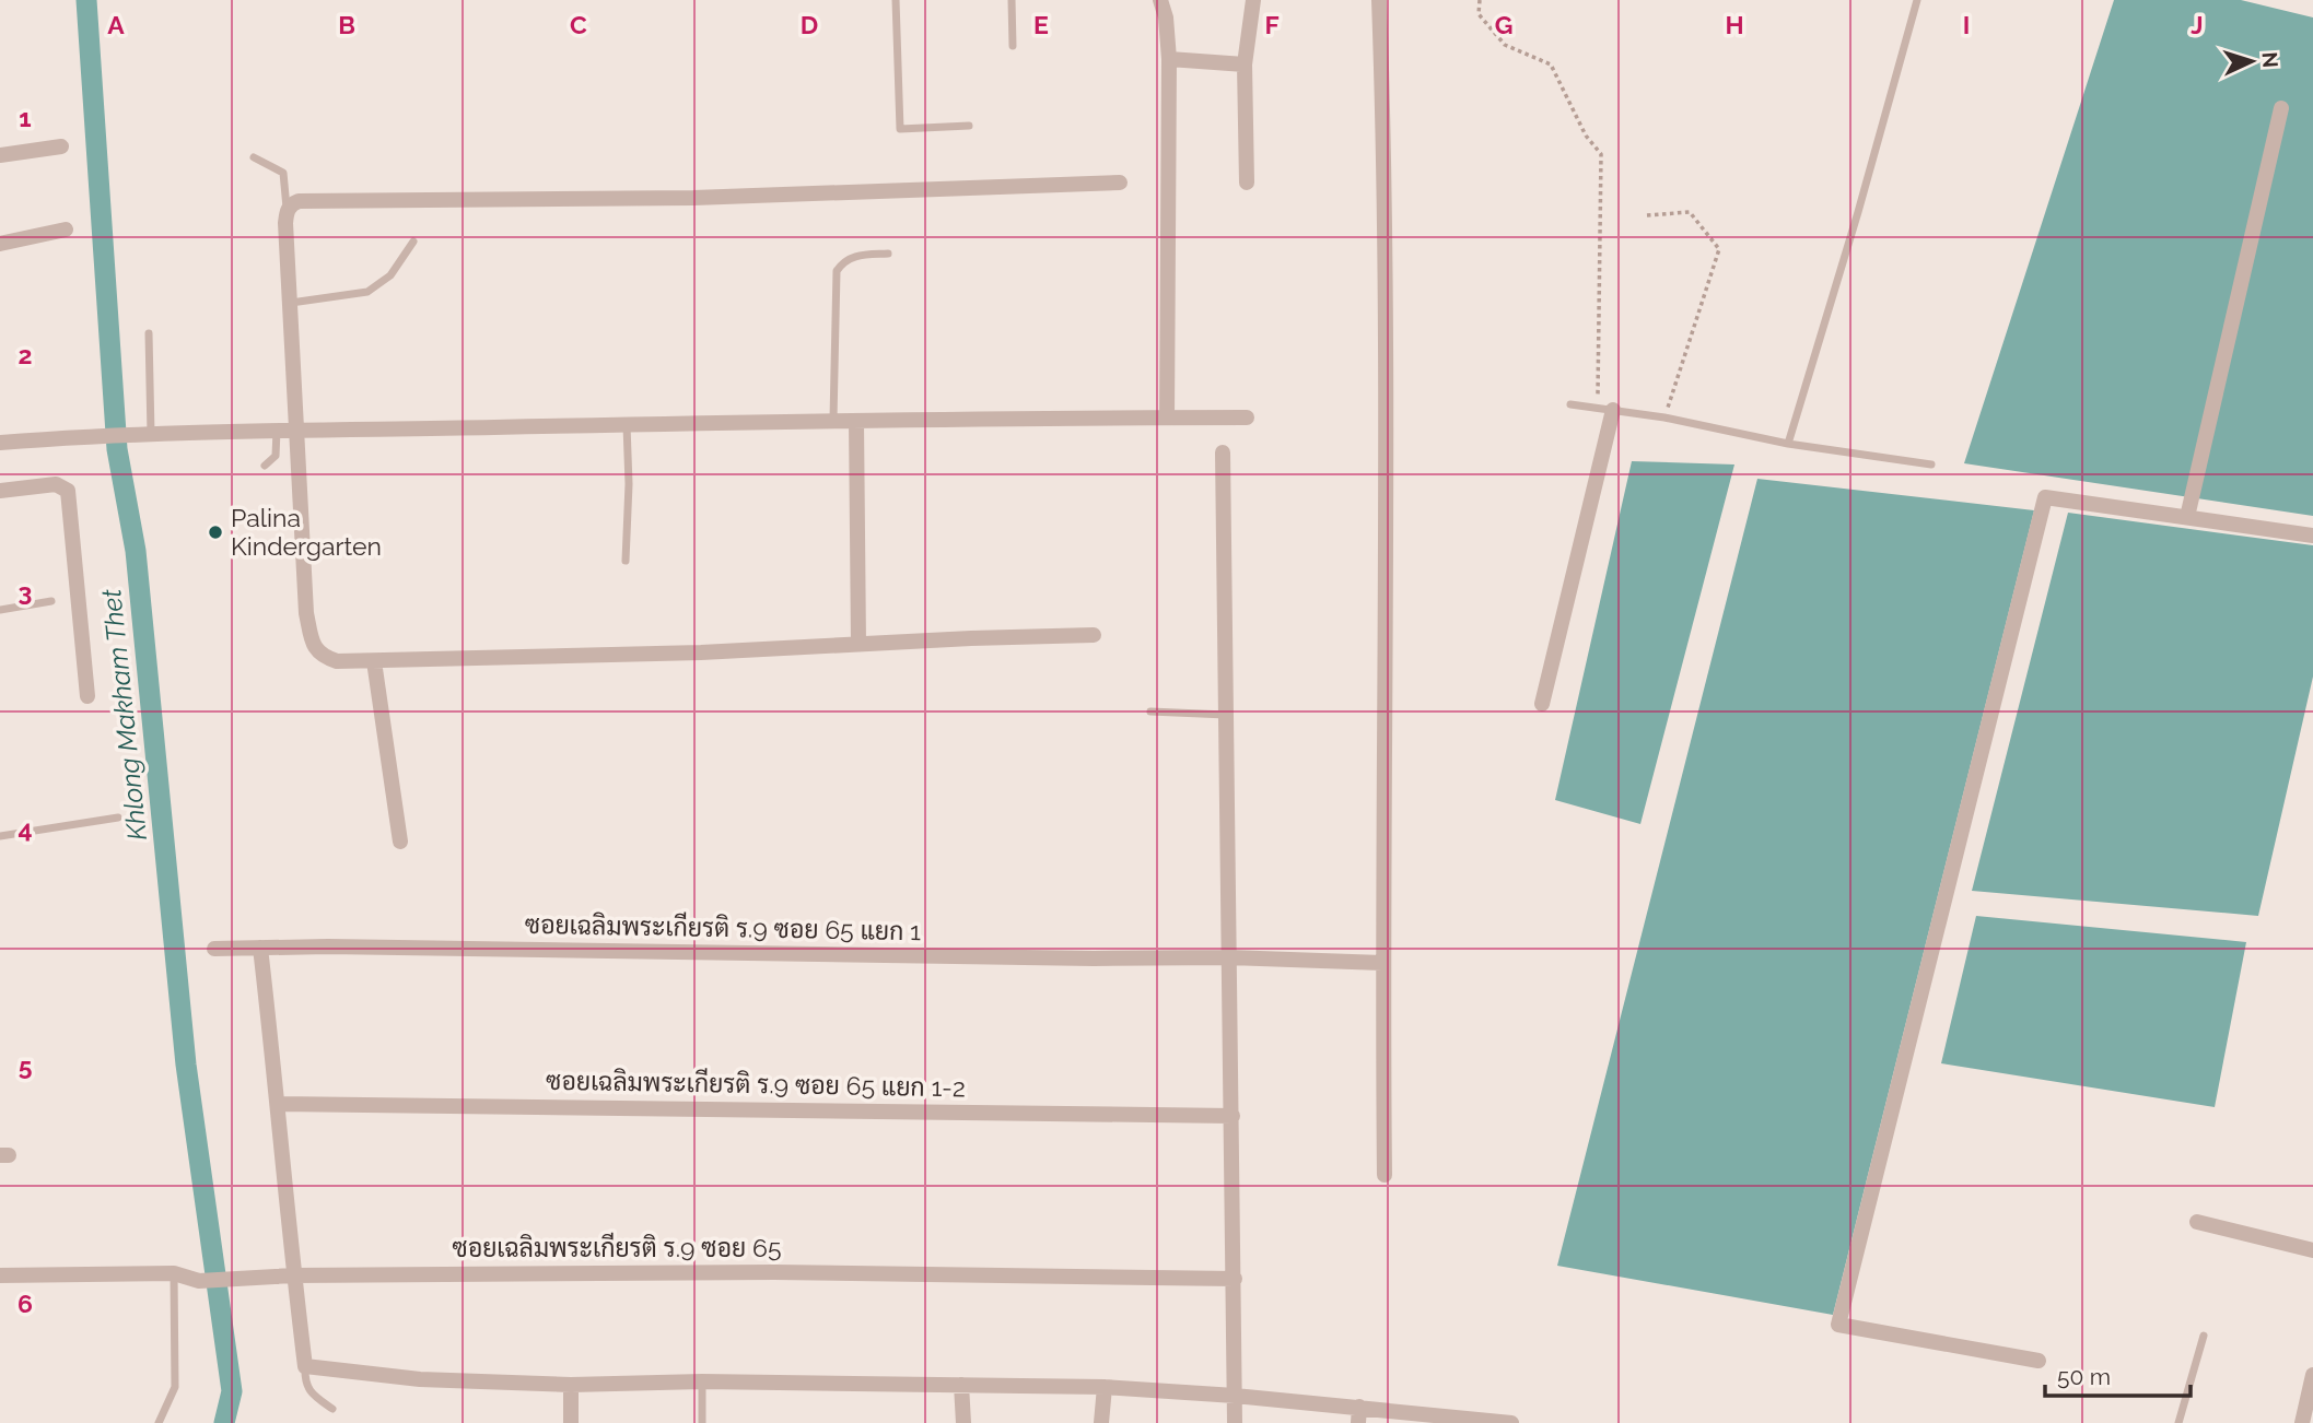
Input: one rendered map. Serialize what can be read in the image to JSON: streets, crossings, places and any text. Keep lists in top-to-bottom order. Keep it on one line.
{"streets":{"street":["ซอยเฉลิมพระเกียรติ ร.9 ซอย 65 แยก 1","ซอยเฉลิมพระเกียรติ ร.9 ซอย 65 แยก 1-2","ซอยเฉลิมพระเกียรติ ร.9 ซอย 65"]},"water":["Khlong Makham Thet"],"places":["Palina Kindergarten"],"scale_bar":"50 m","north":"right","grid":{"columns":["A","B","C","D","E","F","G","H","I","J"],"rows":["1","2","3","4","5","6"]}}
